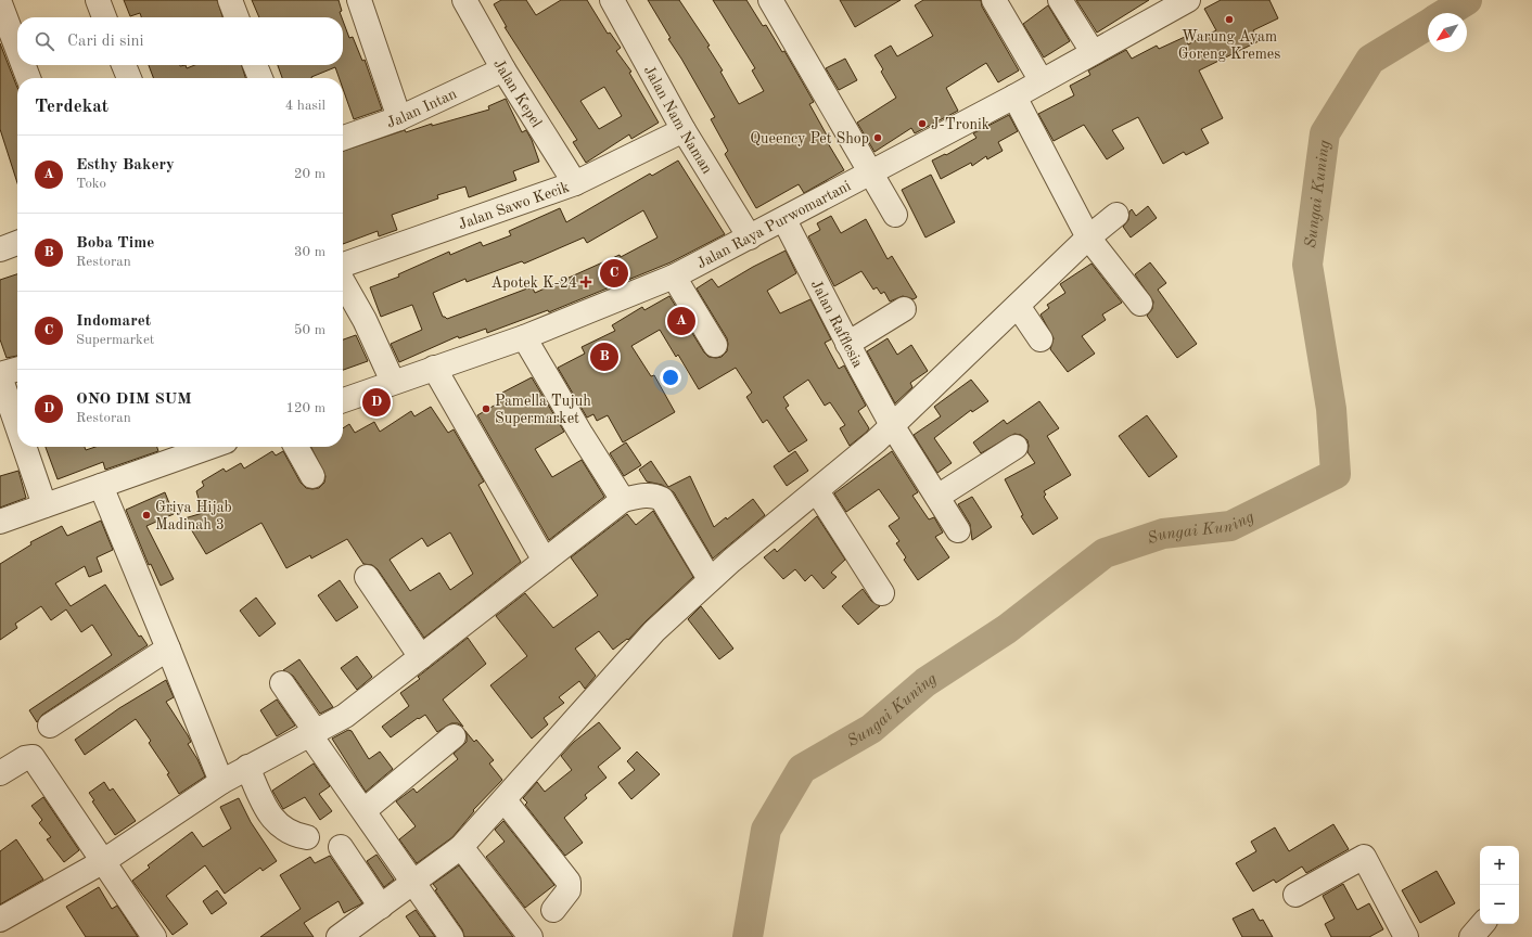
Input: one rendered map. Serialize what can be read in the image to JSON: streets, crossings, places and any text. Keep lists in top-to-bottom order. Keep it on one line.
{"streets":{"street":["Jalan Kepel","Jalan Intan","Jalan Nam Naman","Jalan Sawo Kecik","Jalan Raya Purwomartani","Jalan Rafflesia"]},"crossings":[["Jalan Kepel","Jalan Intan"],["Jalan Kepel","Jalan Sawo Kecik"],["Jalan Nam Naman","Jalan Sawo Kecik"],["Jalan Nam Naman","Jalan Raya Purwomartani"],["Jalan Raya Purwomartani","Jalan Rafflesia"]],"water":["Sungai Kuning"],"places":{"other":["Warung Ayam Goreng Kremes","J-Tronik","Queency Pet Shop","Pamella Tujuh Supermarket","Griya Hijab Madinah 3"],"health":["Apotek K-24"]},"north":"bottom left","page":{"search":"Cari di sini","heading":["Terdekat","4 hasil"],"list":[{"mark":"A","name":"Esthy Bakery","note":"Toko","value":"20 m"},{"mark":"B","name":"Boba Time","note":"Restoran","value":"30 m"},{"mark":"C","name":"Indomaret","note":"Supermarket","value":"50 m"},{"mark":"D","name":"ONO DIM SUM","note":"Restoran","value":"120 m"}],"pins":["C","A","B","D"],"map_buttons":["+","−"]}}
